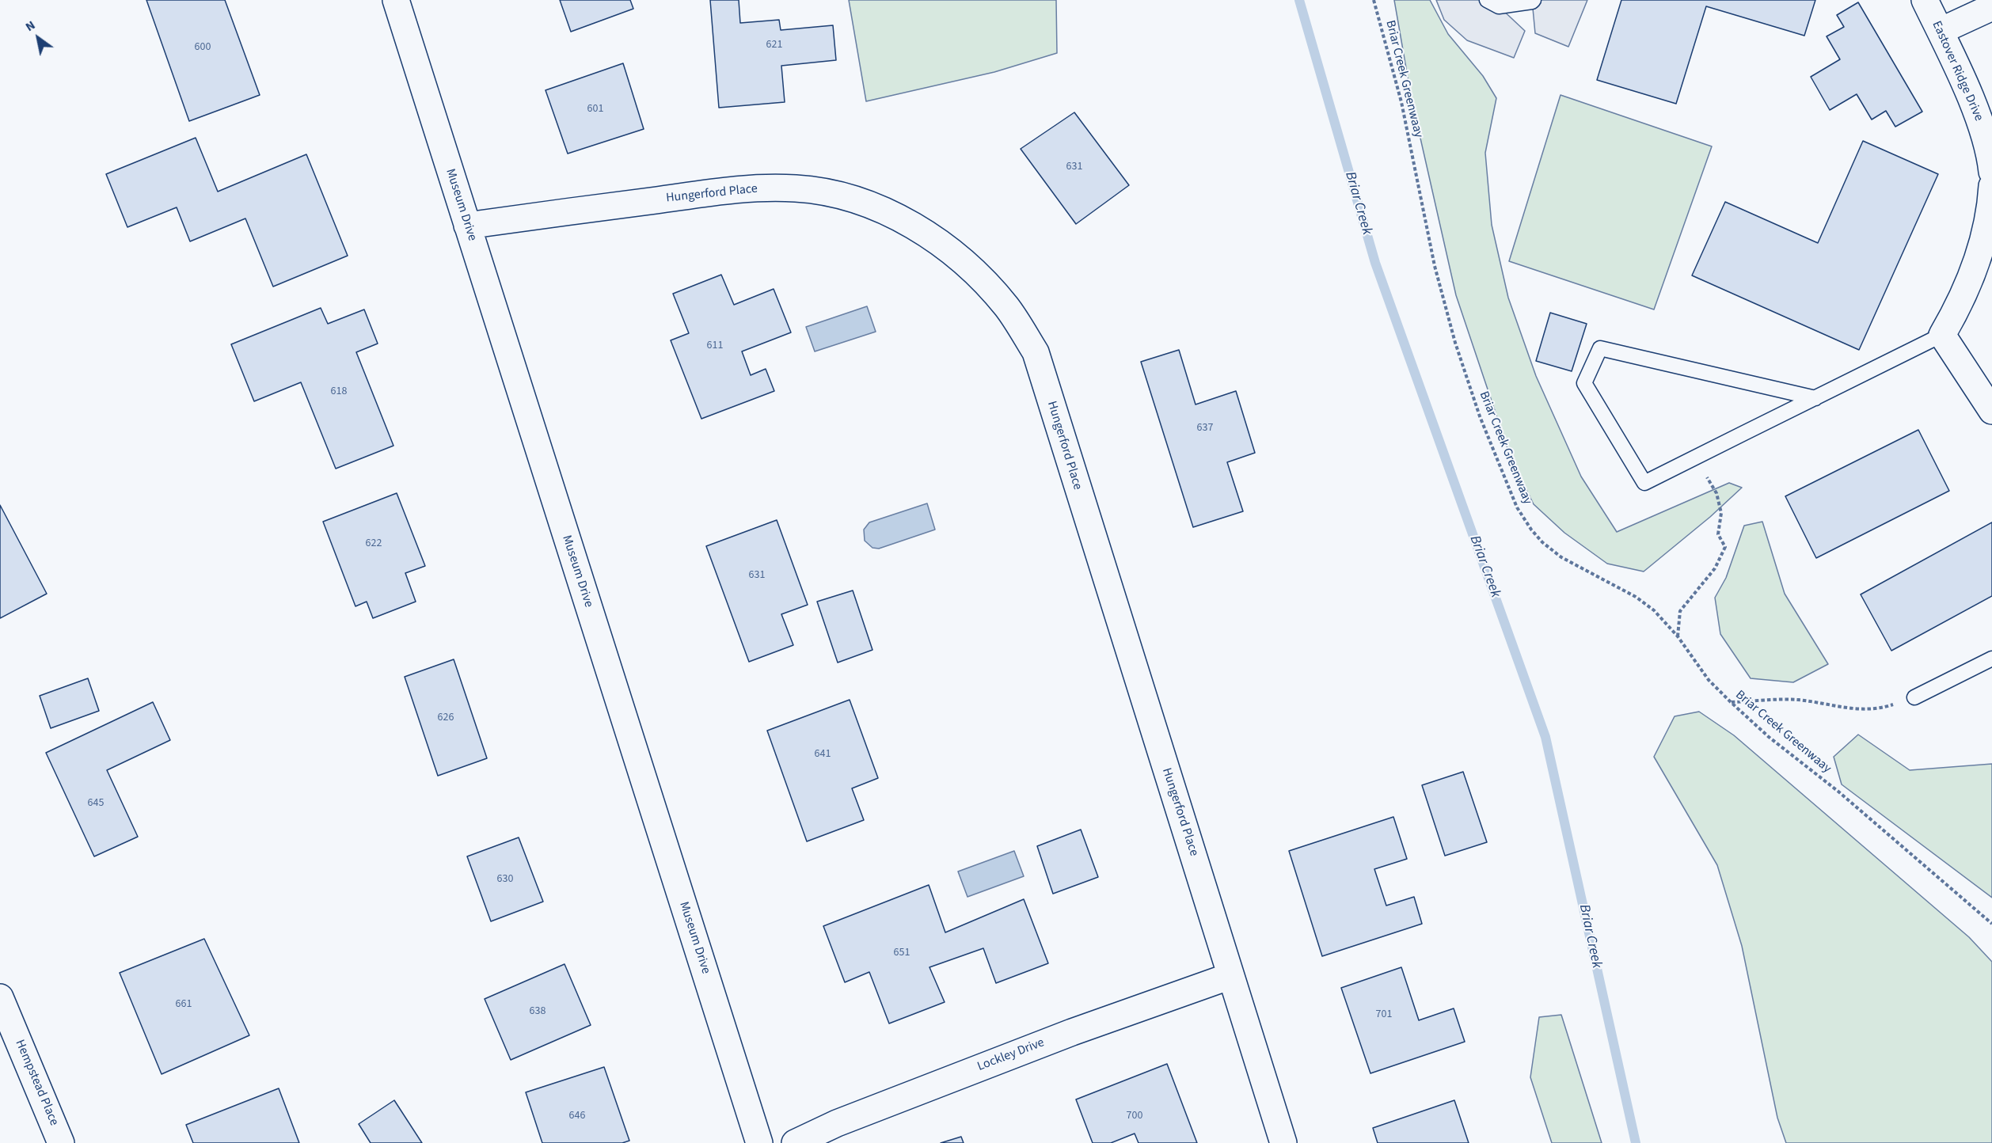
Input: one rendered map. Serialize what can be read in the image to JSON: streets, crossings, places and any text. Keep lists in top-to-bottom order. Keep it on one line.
{"streets":{"street":["Eastover Ridge Drive","Hungerford Place","Museum Drive","Lockley Drive","Hempstead Place"],"path":["Briar Creek Greenwaay"]},"crossings":[["Hungerford Place","Museum Drive"],["Hungerford Place","Lockley Drive"]],"water":["Briar Creek"],"house_numbers":["621","600","601","631","611","618","637","622","631","626","641","645","630","651","661","638","701","646","700"],"north":"top left"}
